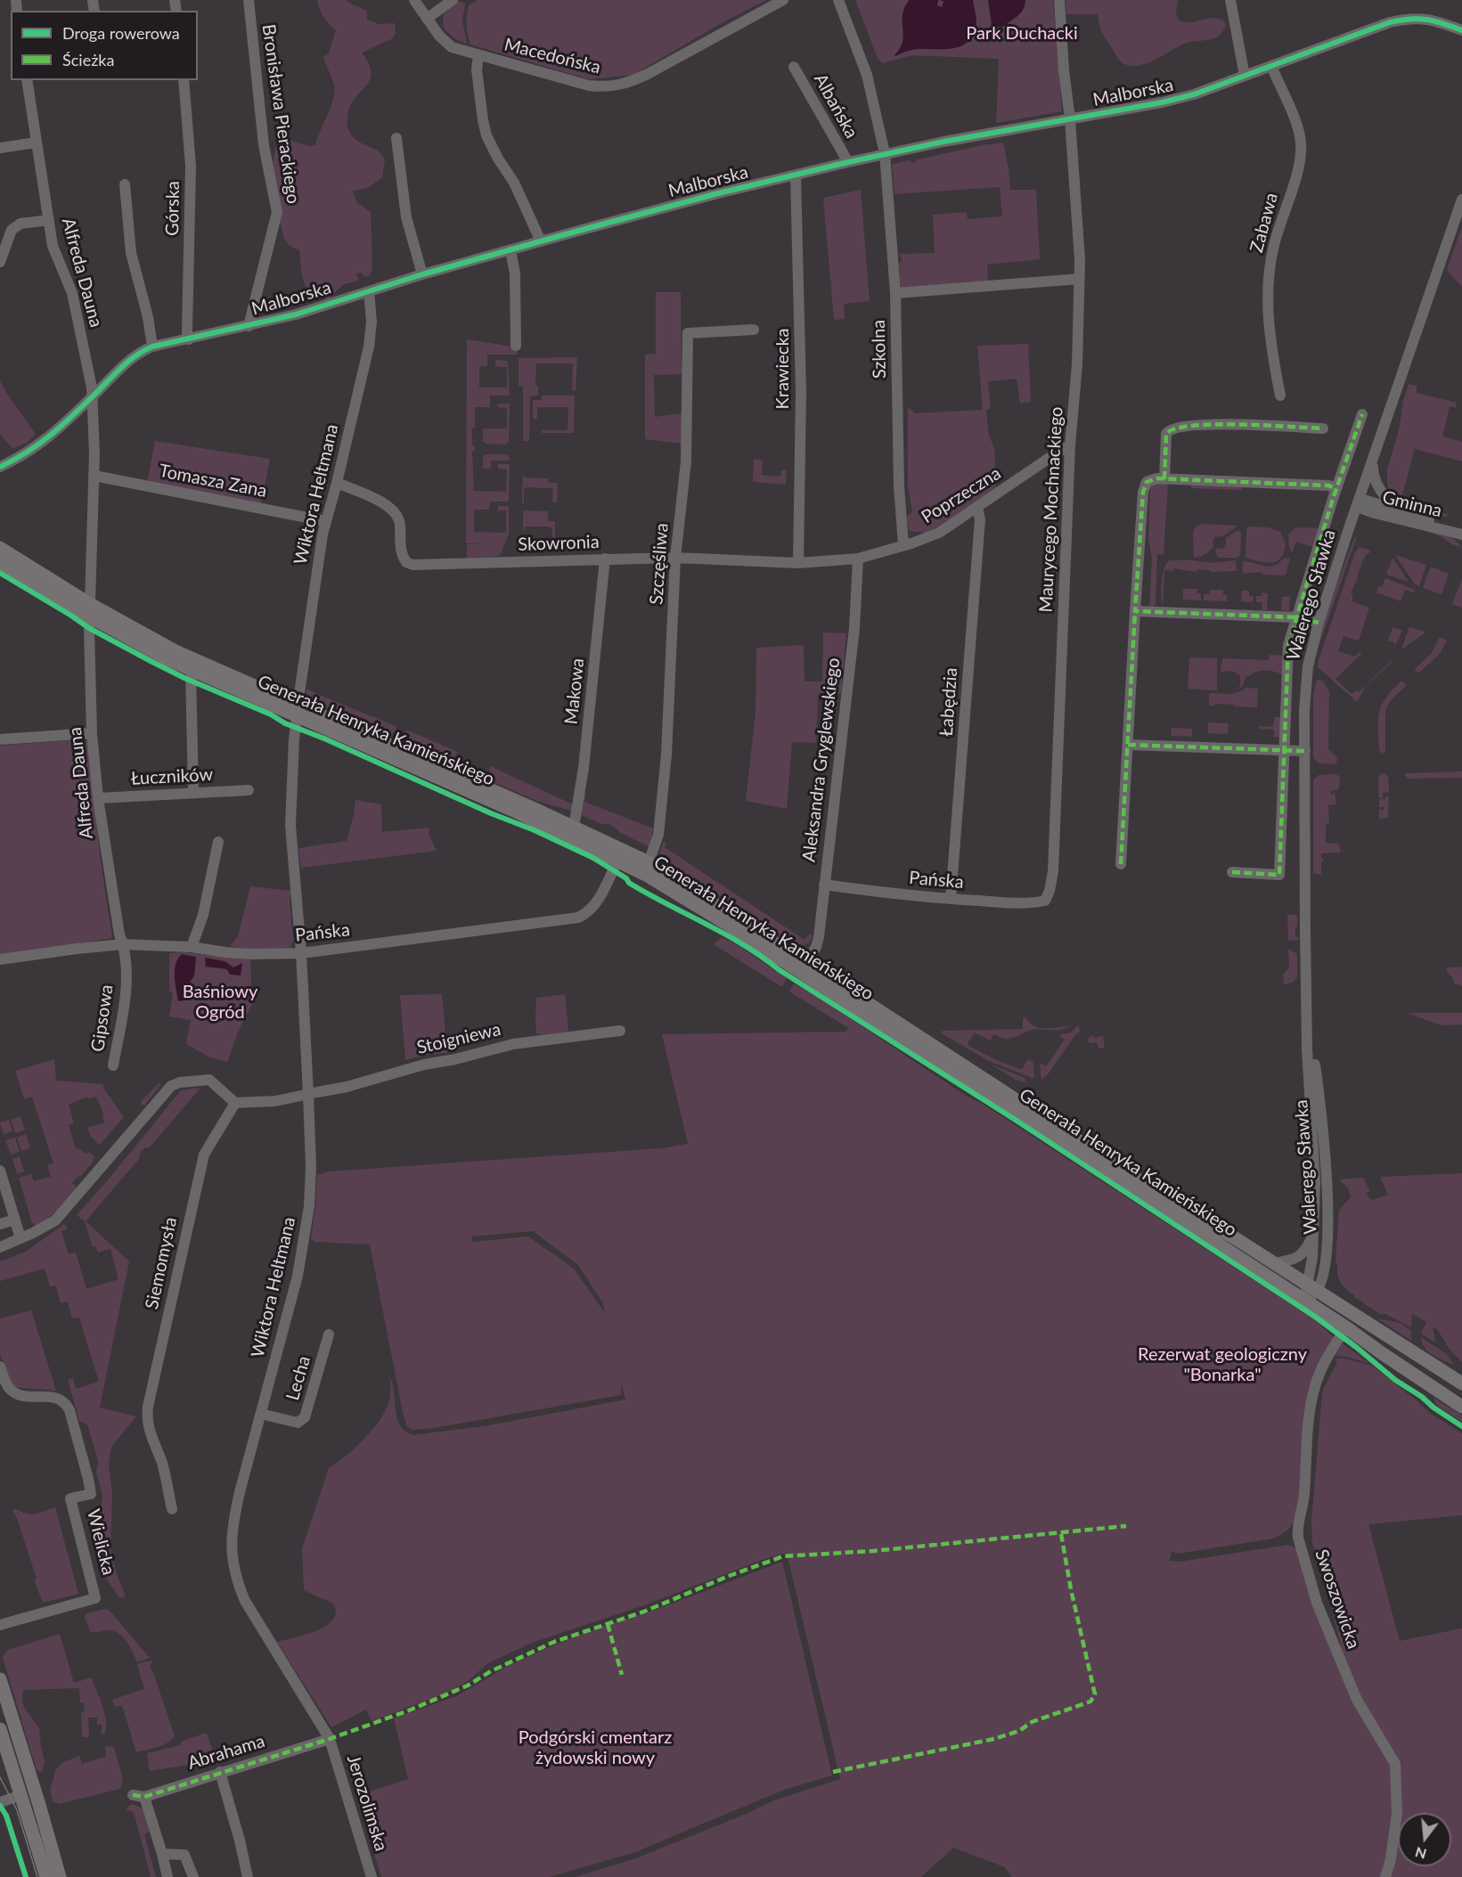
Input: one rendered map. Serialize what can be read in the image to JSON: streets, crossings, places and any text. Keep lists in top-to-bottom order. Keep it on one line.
{"streets":{"main road":["Generała Henryka Kamieńskiego"],"street":["Macedońska","Malborska","Albańska","Bronisława Pierackiego","Górska","Zabawa","Alfreda Dauna","Szkolna","Krawiecka","Tomasza Zana","Wiktora Heltmana","Poprzeczna","Gminna","Maurycego Mochnackiego","Skowronia","Szczęśliwa","Walerego Sławka","Makowa","Łabędzia","Aleksandra Gryglewskiego","Łuczników","Pańska","Gipsowa","Stoigniewa","Siemomysła","Lecha","Wielicka","Swoszowicka","Abrahama","Jerozolimska"]},"crossings":[["Malborska","Albańska"],["Malborska","Bronisława Pierackiego"],["Malborska","Górska"],["Malborska","Zabawa"],["Malborska","Alfreda Dauna"],["Malborska","Szkolna"],["Malborska","Krawiecka"],["Malborska","Wiktora Heltmana"],["Malborska","Maurycego Mochnackiego"],["Alfreda Dauna","Tomasza Zana"],["Alfreda Dauna","Generała Henryka Kamieńskiego"],["Alfreda Dauna","Łuczników"],["Alfreda Dauna","Pańska"],["Alfreda Dauna","Gipsowa"],["Szkolna","Poprzeczna"],["Krawiecka","Skowronia"],["Tomasza Zana","Wiktora Heltmana"],["Wiktora Heltmana","Skowronia"],["Wiktora Heltmana","Generała Henryka Kamieńskiego"],["Wiktora Heltmana","Pańska"],["Wiktora Heltmana","Stoigniewa"],["Wiktora Heltmana","Lecha"],["Wiktora Heltmana","Abrahama"],["Wiktora Heltmana","Jerozolimska"],["Poprzeczna","Maurycego Mochnackiego"],["Poprzeczna","Skowronia"],["Poprzeczna","Łabędzia"],["Poprzeczna","Aleksandra Gryglewskiego"],["Gminna","Walerego Sławka"],["Maurycego Mochnackiego","Pańska"],["Skowronia","Szczęśliwa"],["Skowronia","Makowa"],["Szczęśliwa","Generała Henryka Kamieńskiego"],["Walerego Sławka","Generała Henryka Kamieńskiego"],["Makowa","Generała Henryka Kamieńskiego"],["Łabędzia","Pańska"],["Generała Henryka Kamieńskiego","Aleksandra Gryglewskiego"],["Generała Henryka Kamieńskiego","Pańska"],["Generała Henryka Kamieńskiego","Swoszowicka"],["Aleksandra Gryglewskiego","Pańska"],["Pańska","Gipsowa"],["Abrahama","Jerozolimska"]],"parks":["Park Duchacki","Baśniowy Ogród","Rezerwat geologiczny \"Bonarka\"","Podgórski cmentarz żydowski nowy"],"legend":["Droga rowerowa","Ścieżka"],"north":"bottom"}
